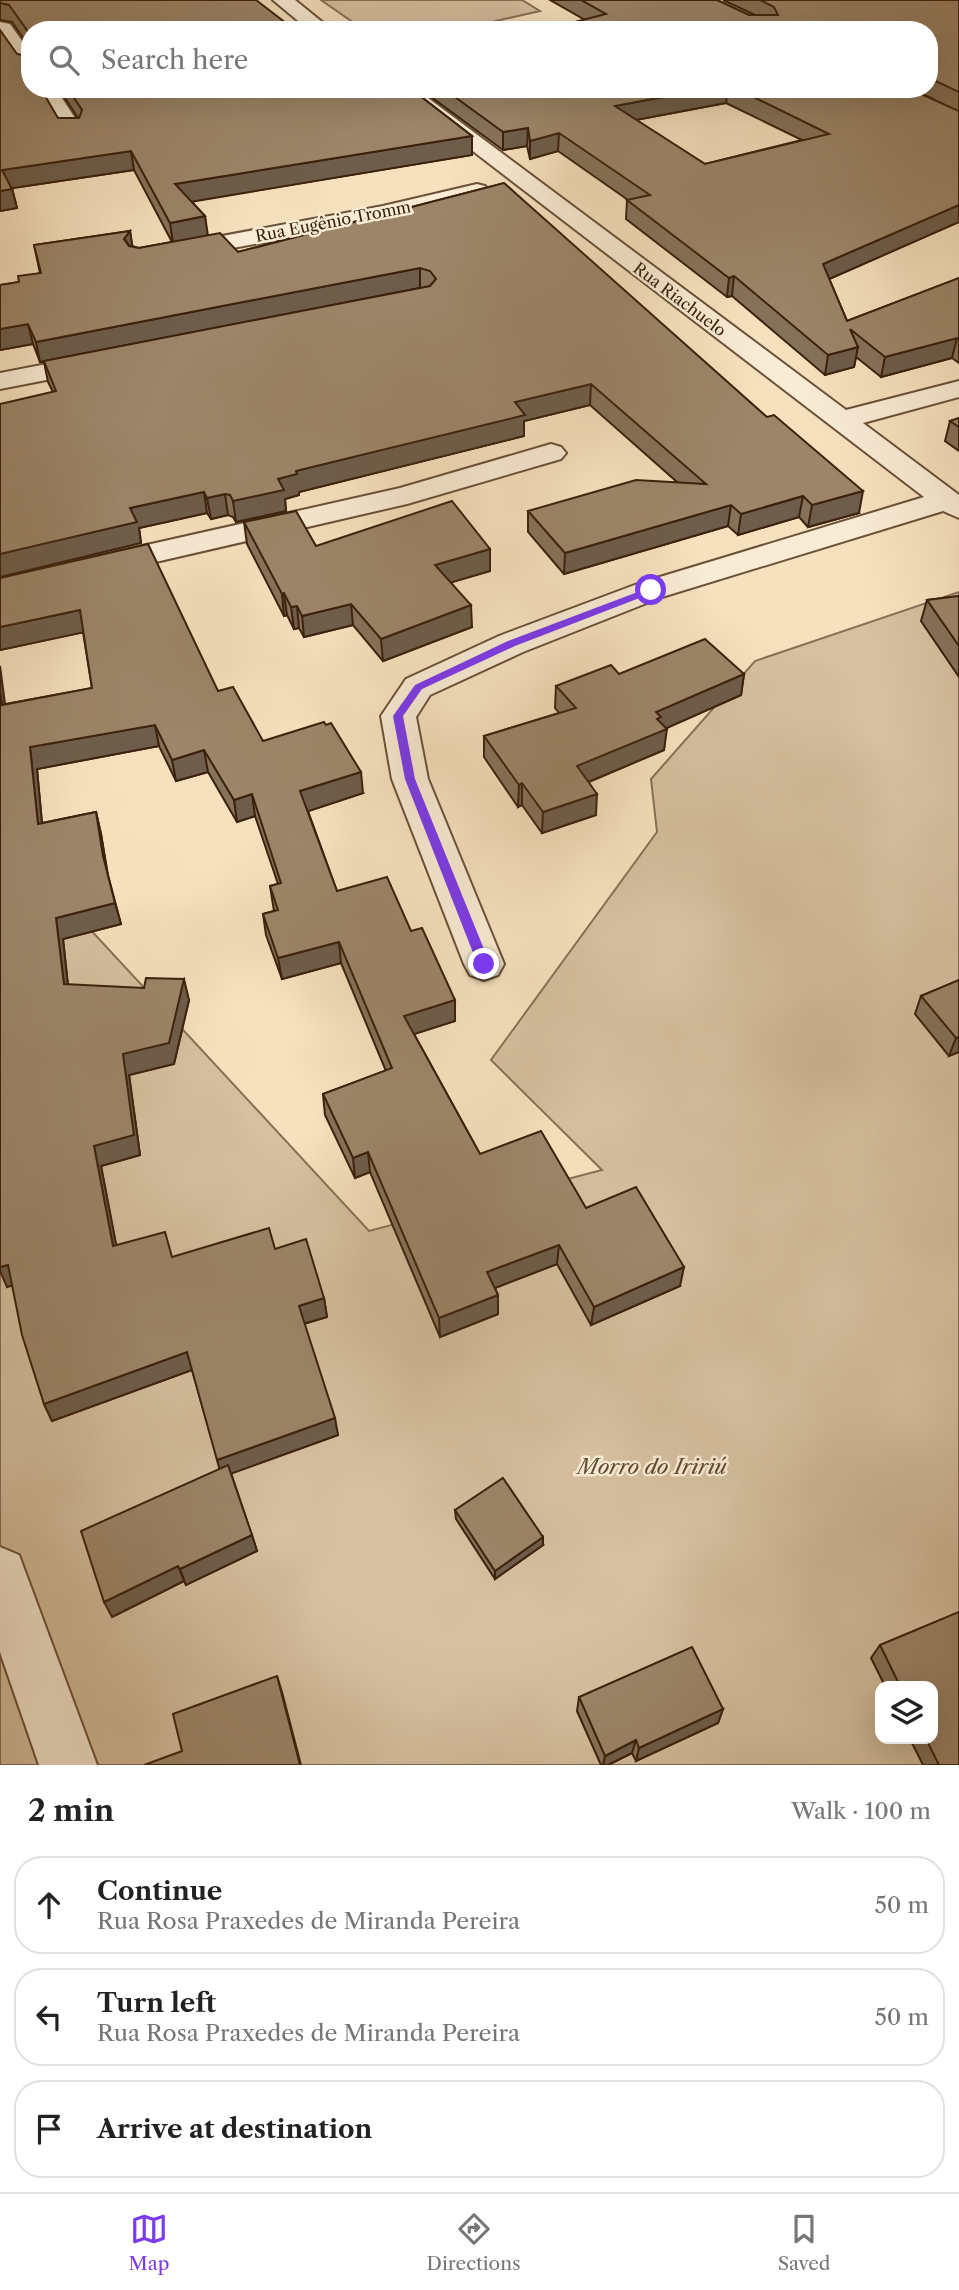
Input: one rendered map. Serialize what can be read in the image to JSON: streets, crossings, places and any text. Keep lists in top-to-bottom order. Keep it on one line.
{"streets":{"street":["Rua Eugênio Tromm","Rua Riachuelo"]},"crossings":[["Rua Eugênio Tromm","Rua Riachuelo"]],"parks":["Morro do Iririú"],"page":{"search":"Search here","heading":["2 min","Walk · 100 m"],"list":[["Continue","Rua Rosa Praxedes de Miranda Pereira","50 m"],["Turn left","Rua Rosa Praxedes de Miranda Pereira","50 m"],"Arrive at destination"],"nav":["Map","Directions","Saved"]}}
